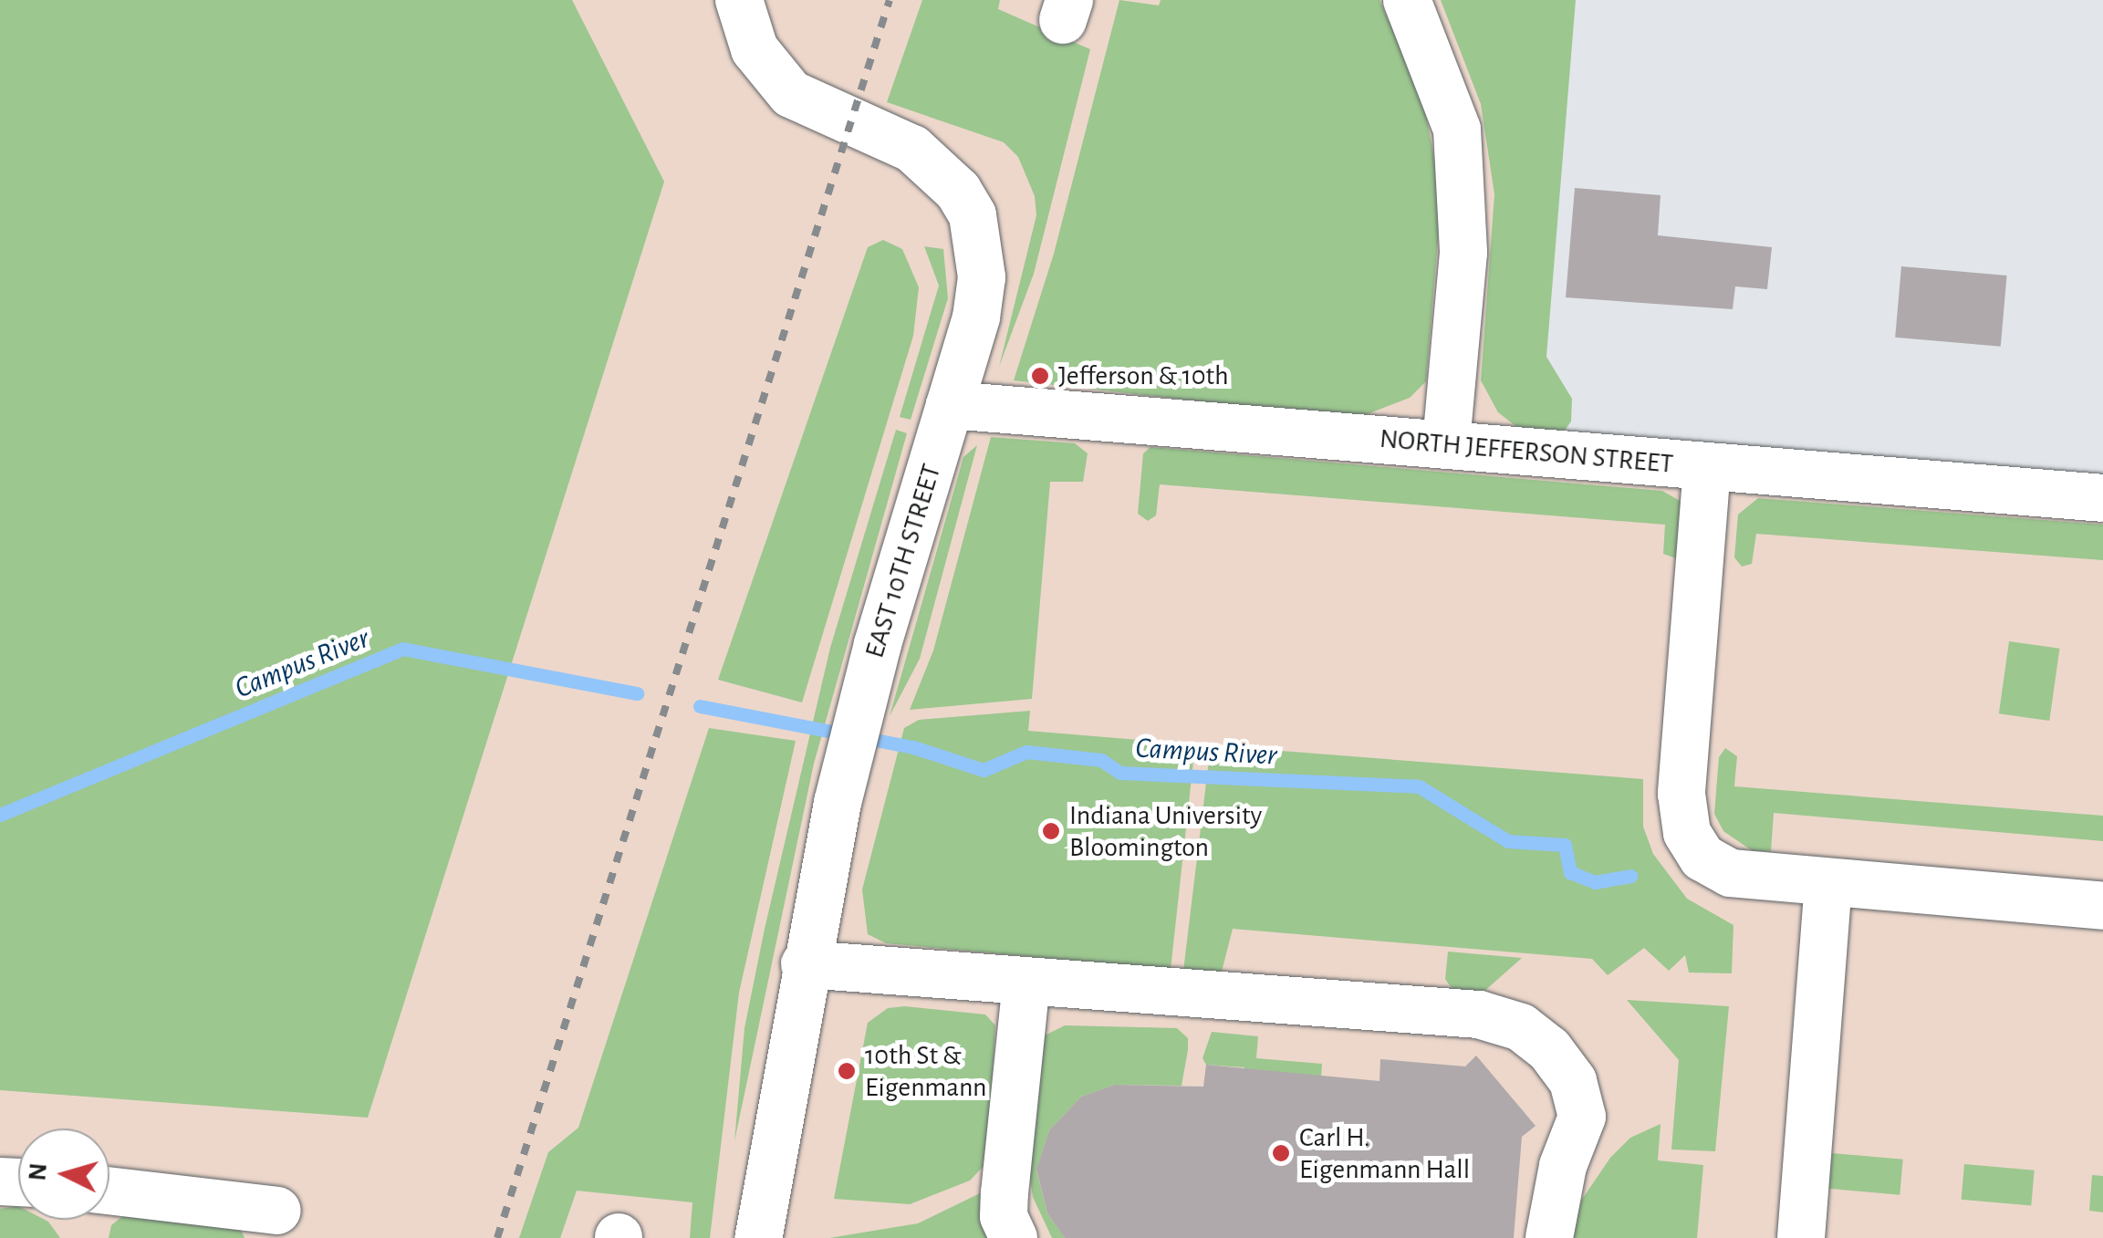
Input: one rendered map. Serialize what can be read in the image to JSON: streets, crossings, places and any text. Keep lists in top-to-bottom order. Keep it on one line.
{"streets":{"street":["NORTH JEFFERSON STREET","EAST 10TH STREET"]},"crossings":[["NORTH JEFFERSON STREET","EAST 10TH STREET"]],"water":["Campus River"],"places":["Jefferson & 10th","Indiana University Bloomington","10th St & Eigenmann","Carl H. Eigenmann Hall"],"north":"left"}
